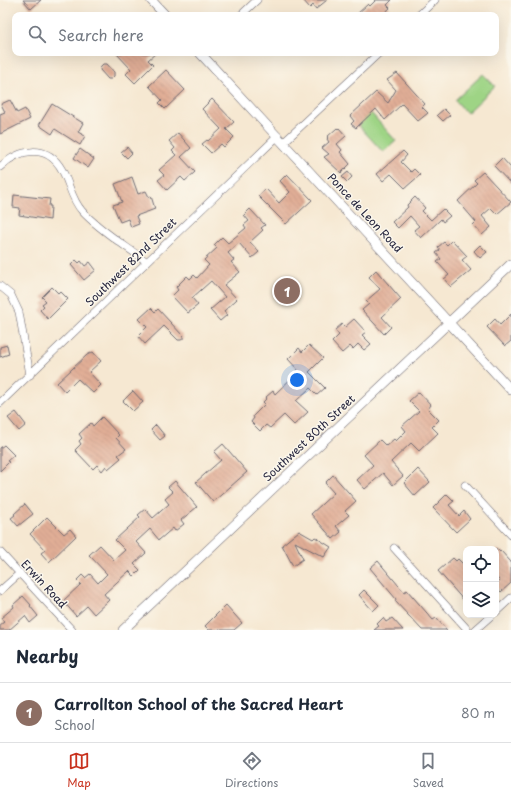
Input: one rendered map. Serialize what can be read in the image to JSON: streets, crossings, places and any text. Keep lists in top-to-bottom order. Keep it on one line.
{"streets":{"street":["Ponce de Leon Road","Southwest 82nd Street","Southwest 80th Street","Erwin Road"]},"crossings":[["Ponce de Leon Road","Southwest 82nd Street"],["Ponce de Leon Road","Southwest 80th Street"]],"page":{"search":"Search here","pins":"1","heading":"Nearby","list":[{"mark":"1","name":"Carrollton School of the Sacred Heart","note":"School","value":"80 m"}],"nav":["Map","Directions","Saved"]}}
